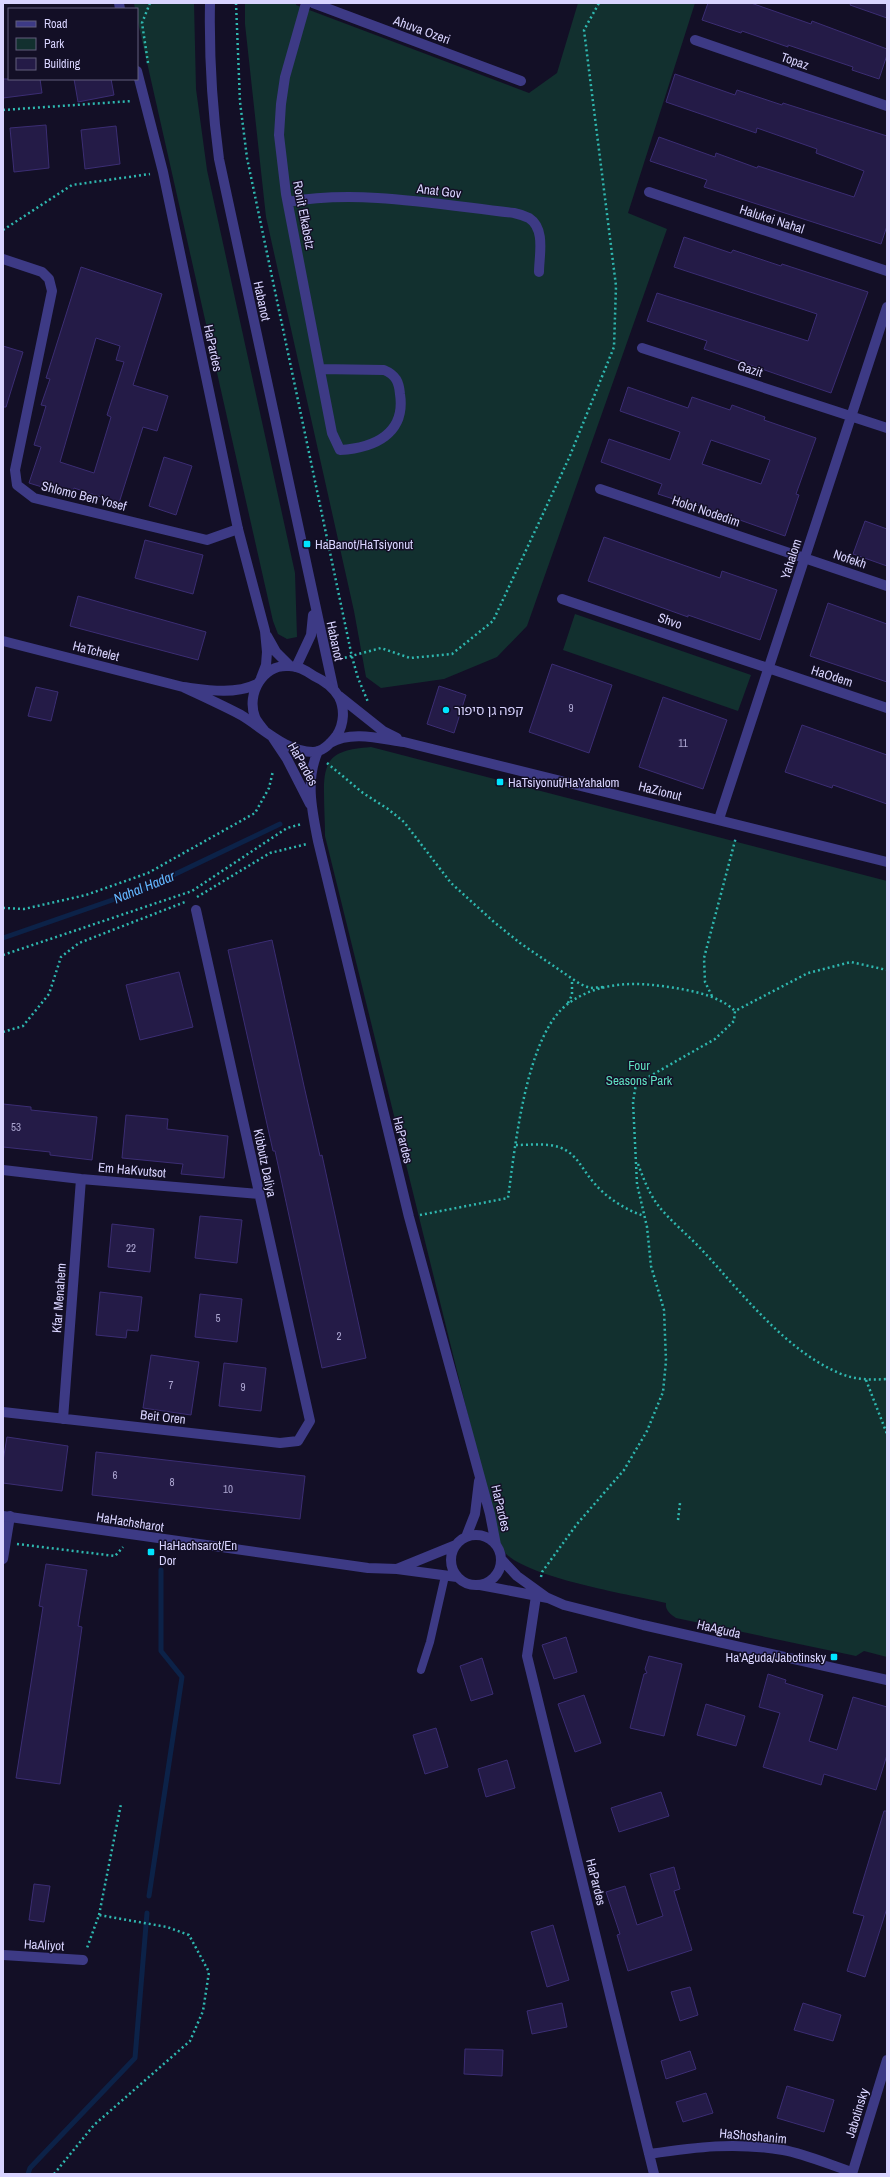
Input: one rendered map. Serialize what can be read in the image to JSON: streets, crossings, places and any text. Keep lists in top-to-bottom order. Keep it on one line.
{"streets":{"street":["Ahuva Ozeri","Topaz","Anat Gov","Ronit Elkabetz","Halukei Nahal","Habanot","HaPardes","Gazit","Shlomo Ben Yosef","Holot Nodedim","Yahalom","Nofekh","Shvo","HaTchelet","HaOdem","HaZionut","Kibbutz Daliya","Em HaKvutsot","Kfar Menahem","Beit Oren","HaHachsharot","HaAguda","HaAliyot","Jabotinsky","HaShoshanim"]},"crossings":[["Anat Gov","Ronit Elkabetz"],["Habanot","HaPardes"],["Habanot","HaTchelet"],["Habanot","HaZionut"],["HaPardes","Shlomo Ben Yosef"],["HaPardes","HaTchelet"],["HaPardes","HaZionut"],["HaPardes","HaHachsharot"],["HaPardes","HaAguda"],["HaPardes","HaShoshanim"],["Gazit","Yahalom"],["Holot Nodedim","Yahalom"],["Holot Nodedim","Nofekh"],["Yahalom","Nofekh"],["Yahalom","Shvo"],["Yahalom","HaOdem"],["Yahalom","HaZionut"],["Shvo","HaOdem"],["HaTchelet","HaZionut"],["Kibbutz Daliya","Em HaKvutsot"],["Kibbutz Daliya","Beit Oren"],["Em HaKvutsot","Kfar Menahem"],["Kfar Menahem","Beit Oren"],["HaHachsharot","HaAguda"],["Jabotinsky","HaShoshanim"]],"water":["Nahal Hadar"],"parks":["Four Seasons Park"],"places":{"transit":["HaBanot/HaTsiyonut","HaTsiyonut/HaYahalom","HaHachsarot/En Dor","Ha'Aguda/Jabotinsky"],"other":["קפה גן סיפור"]},"house_numbers":["9","11","53","22","5","2","7","9","6","8","10"],"legend":["Road","Park","Building"]}
